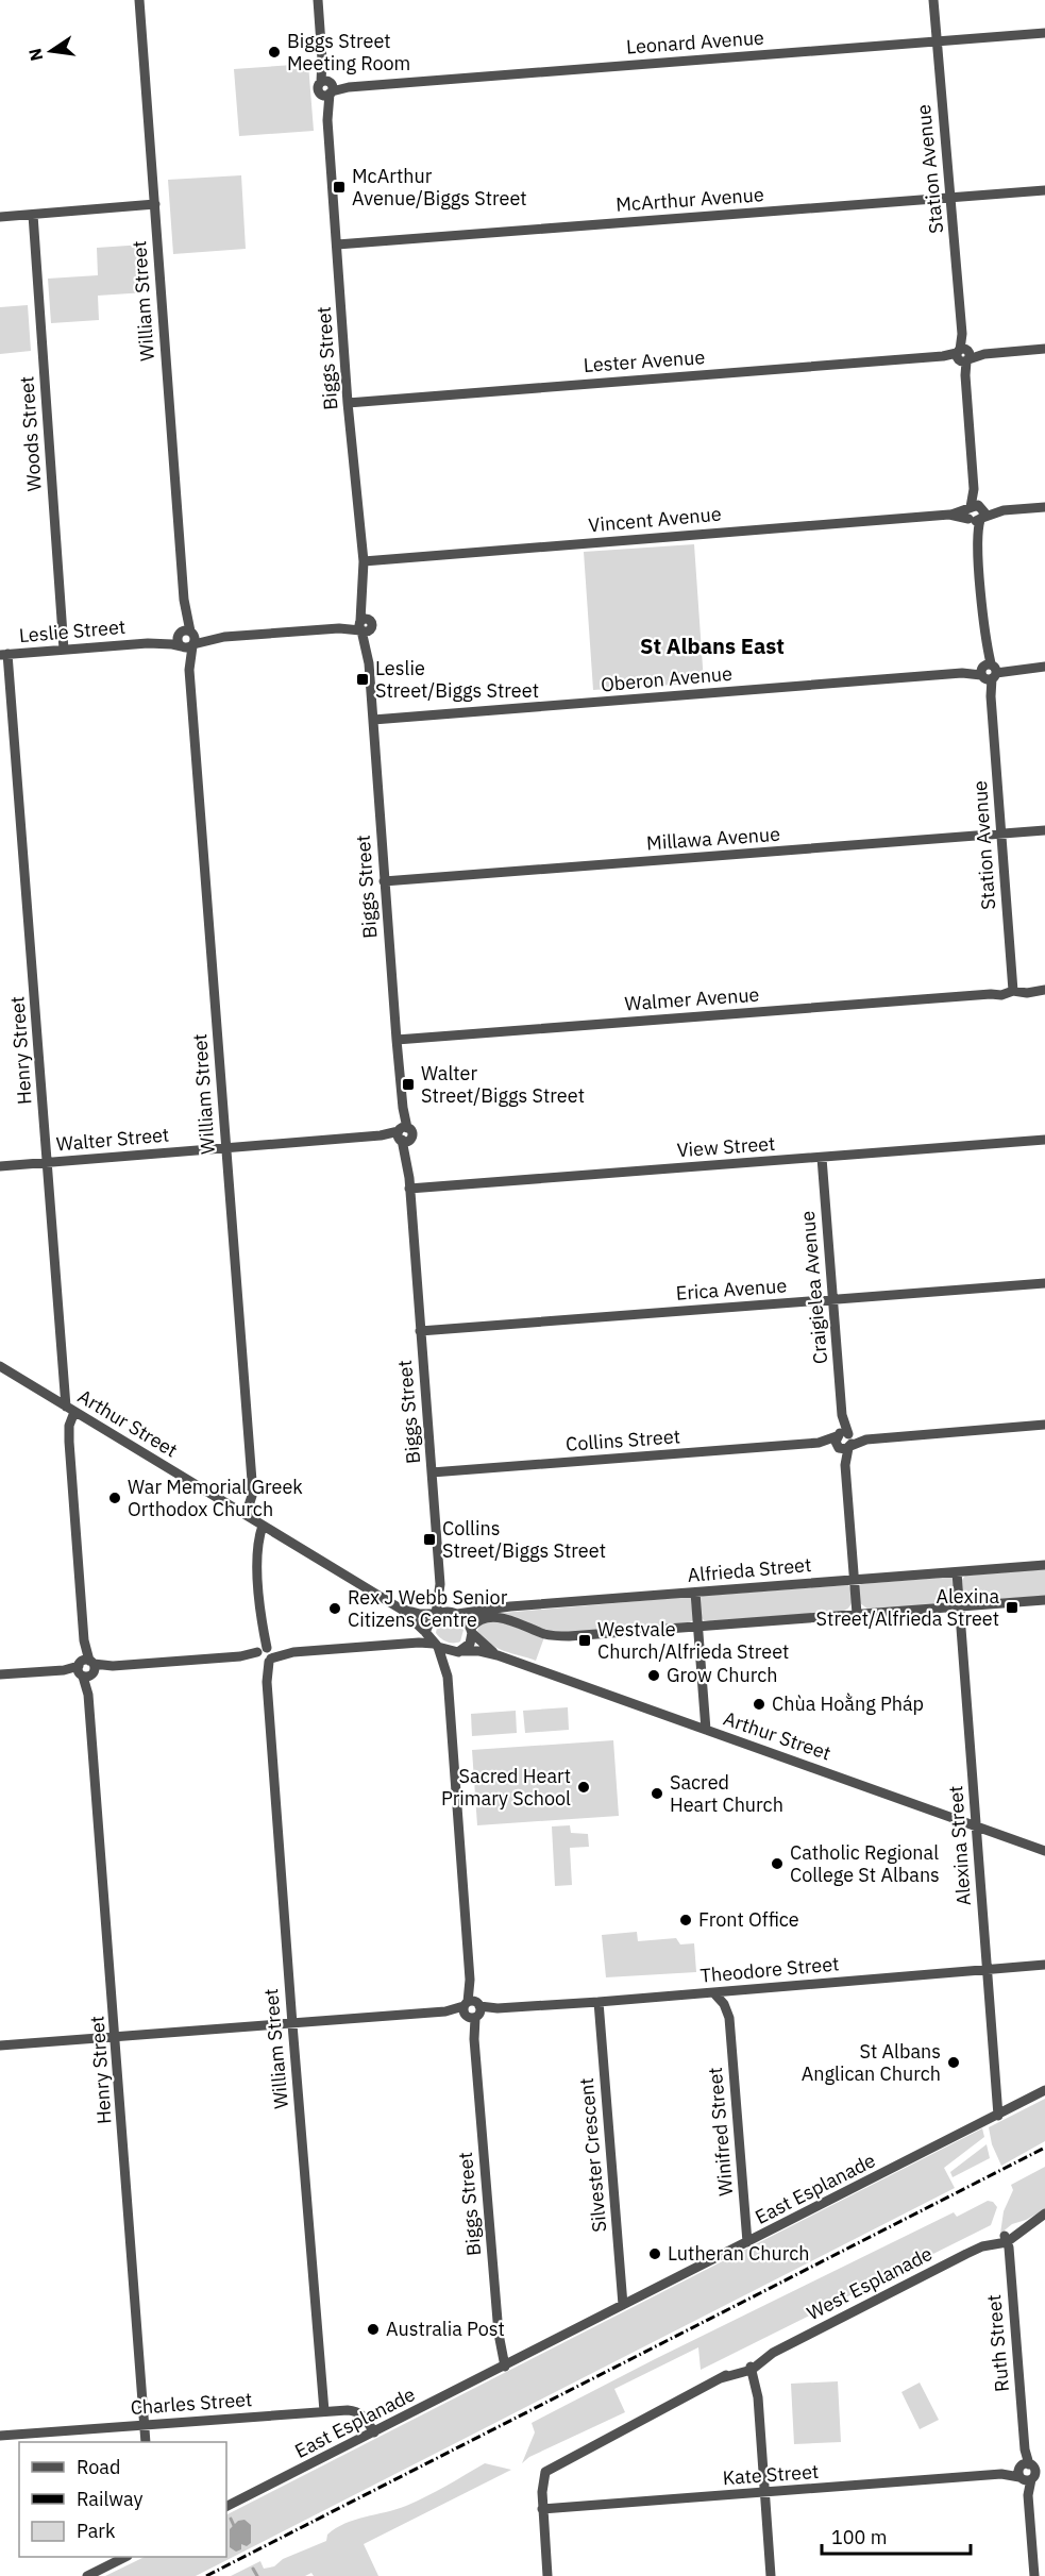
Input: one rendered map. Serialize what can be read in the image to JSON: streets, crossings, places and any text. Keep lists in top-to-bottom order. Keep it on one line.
{"streets":{"street":["Leonard Avenue","Station Avenue","McArthur Avenue","William Street","Biggs Street","Lester Avenue","Woods Street","Vincent Avenue","Leslie Street","Oberon Avenue","Millawa Avenue","Walmer Avenue","Henry Street","Walter Street","View Street","Craigielea Avenue","Erica Avenue","Arthur Street","Collins Street","Alfrieda Street","Alexina Street","Theodore Street","Winifred Street","Silvester Crescent","East Esplanade","West Esplanade","Ruth Street","Charles Street","Kate Street"]},"crossings":[["Leonard Avenue","Station Avenue"],["Leonard Avenue","Biggs Street"],["Station Avenue","McArthur Avenue"],["Station Avenue","Lester Avenue"],["Station Avenue","Vincent Avenue"],["Station Avenue","Oberon Avenue"],["Station Avenue","Millawa Avenue"],["Station Avenue","Walmer Avenue"],["McArthur Avenue","Biggs Street"],["William Street","Leslie Street"],["William Street","Walter Street"],["William Street","Arthur Street"],["William Street","Theodore Street"],["William Street","Charles Street"],["Biggs Street","Lester Avenue"],["Biggs Street","Vincent Avenue"],["Biggs Street","Leslie Street"],["Biggs Street","Oberon Avenue"],["Biggs Street","Millawa Avenue"],["Biggs Street","Walmer Avenue"],["Biggs Street","Walter Street"],["Biggs Street","View Street"],["Biggs Street","Erica Avenue"],["Biggs Street","Arthur Street"],["Biggs Street","Collins Street"],["Biggs Street","Alfrieda Street"],["Biggs Street","Theodore Street"],["Biggs Street","East Esplanade"],["Woods Street","Leslie Street"],["Leslie Street","Henry Street"],["Henry Street","Walter Street"],["Henry Street","Arthur Street"],["Henry Street","Theodore Street"],["Henry Street","Charles Street"],["View Street","Craigielea Avenue"],["Craigielea Avenue","Erica Avenue"],["Craigielea Avenue","Collins Street"],["Craigielea Avenue","Alfrieda Street"],["Arthur Street","Alfrieda Street"],["Arthur Street","Alexina Street"],["Alfrieda Street","Alexina Street"],["Alexina Street","Theodore Street"],["Alexina Street","East Esplanade"],["Theodore Street","Winifred Street"],["Theodore Street","Silvester Crescent"],["Winifred Street","East Esplanade"],["Silvester Crescent","East Esplanade"],["East Esplanade","Charles Street"],["West Esplanade","Ruth Street"],["West Esplanade","Kate Street"],["Ruth Street","Kate Street"]],"districts":["St Albans East"],"places":{"other":["Biggs Street Meeting Room","War Memorial Greek Orthodox Church","Rex J Webb Senior Citizens Centre","Grow Church","Chùa Hoằng Pháp","Sacred Heart Primary School","Sacred Heart Church","Catholic Regional College St Albans","Front Office","St Albans Anglican Church","Lutheran Church","Australia Post"],"transit":["McArthur Avenue/Biggs Street","Leslie Street/Biggs Street","Walter Street/Biggs Street","Collins Street/Biggs Street","Alexina Street/Alfrieda Street","Westvale Church/Alfrieda Street"]},"legend":["Road","Railway","Park"],"scale_bar":"100 m","north":"left"}
